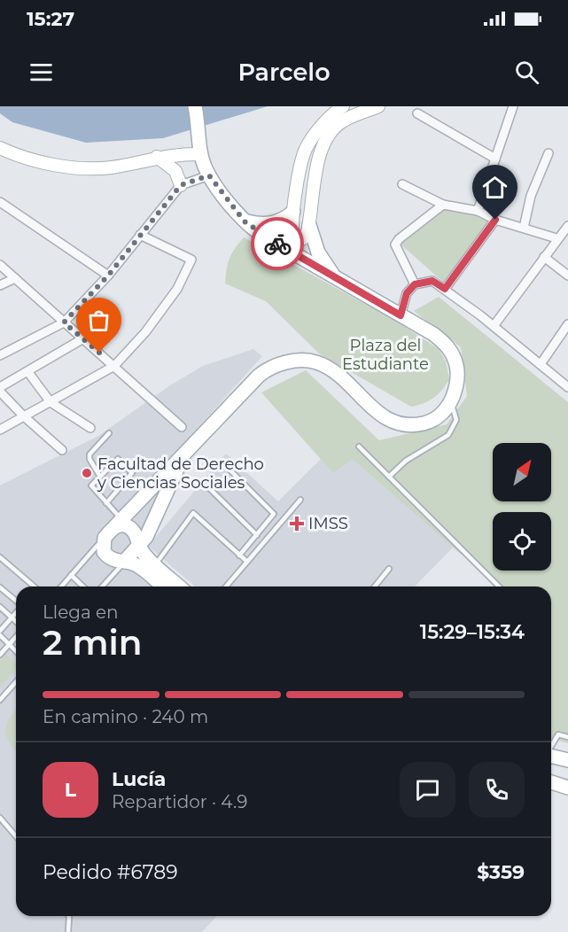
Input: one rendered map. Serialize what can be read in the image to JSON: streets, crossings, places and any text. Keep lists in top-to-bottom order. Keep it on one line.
{"parks":["Plaza del Estudiante"],"places":{"other":["Facultad de Derecho y Ciencias Sociales"],"health":["IMSS"]},"north":"top right","page":{"status":"15:27","header":"Parcelo","heading":["2 min","Llega en","15:29–15:34"],"panel":["Lucía","Repartidor · 4.9","Pedido #6789","$359"],"bar":"En camino · 240 m","round":"L"}}
